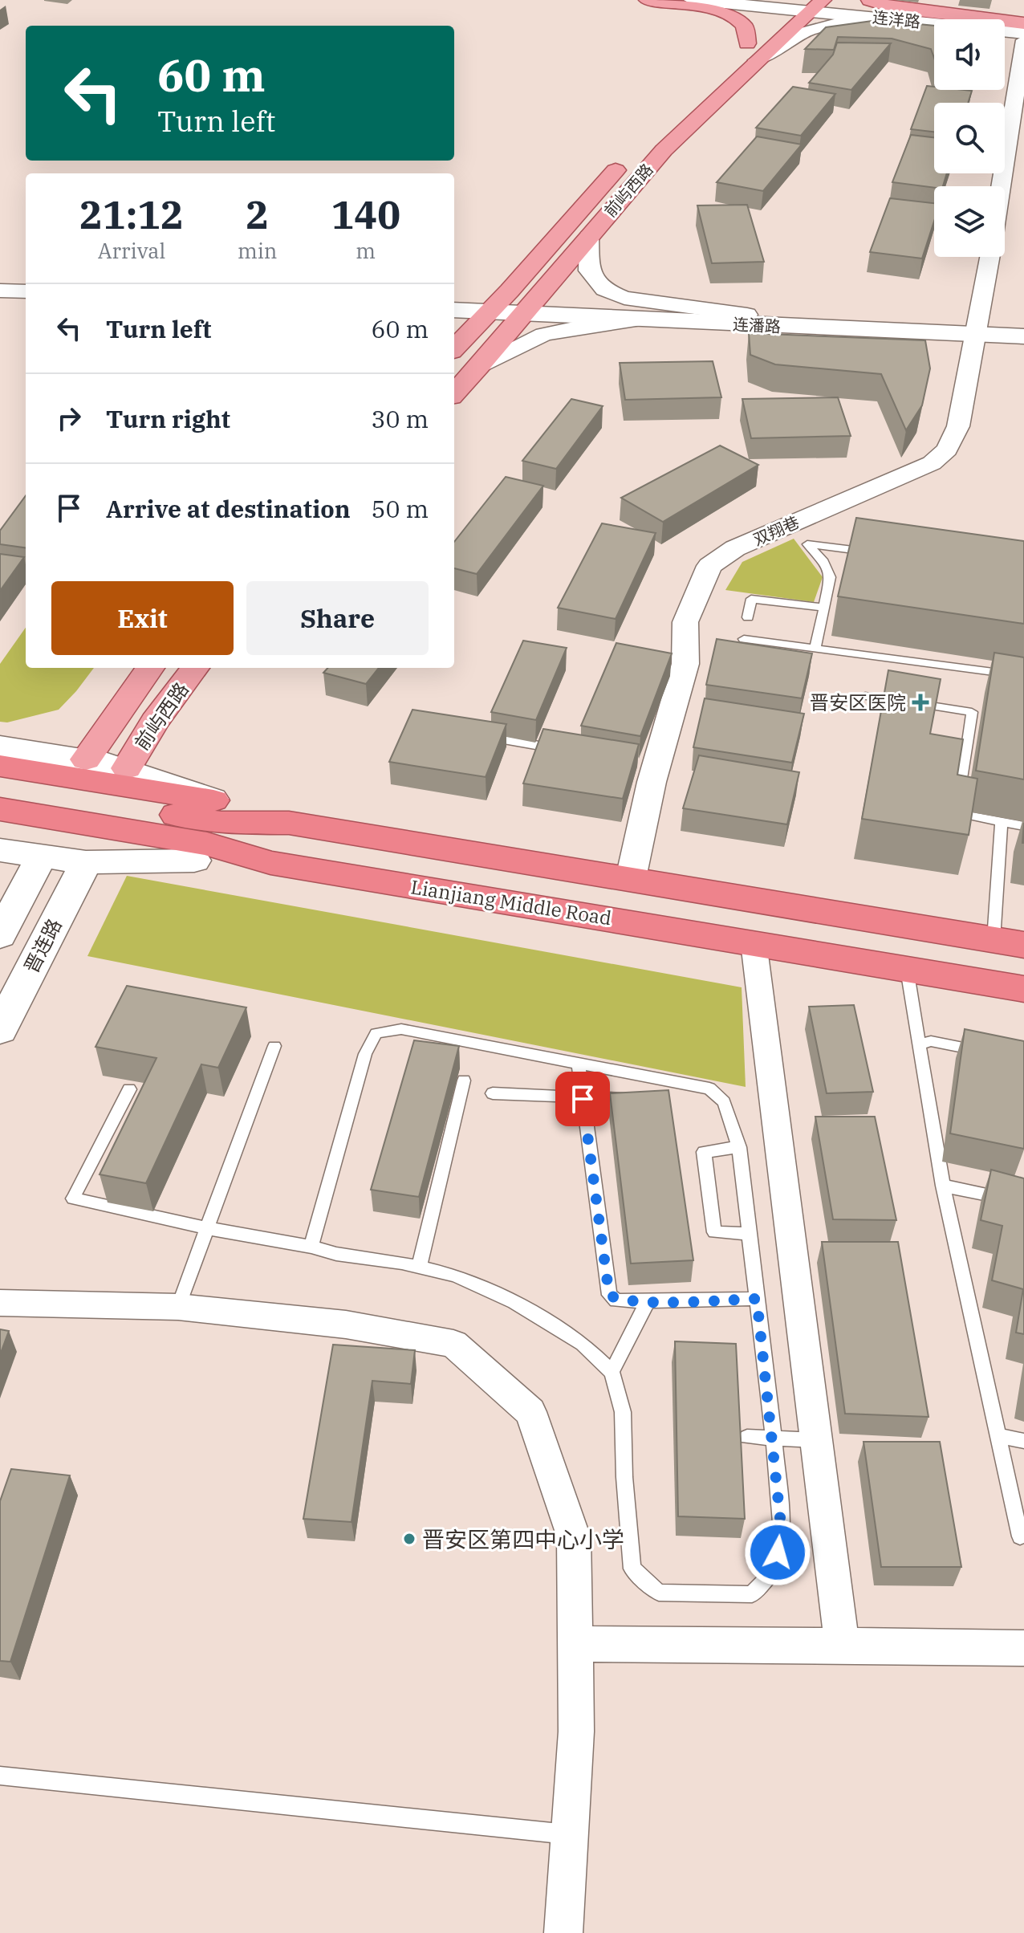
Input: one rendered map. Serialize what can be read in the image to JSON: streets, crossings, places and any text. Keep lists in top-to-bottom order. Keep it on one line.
{"streets":{"highway":["Lianjiang Middle Road"],"main road":["连洋路","前屿西路","连潘路","晋连路"],"street":["双翔巷"]},"crossings":[["连洋路","前屿西路"],["前屿西路","连潘路"],["连潘路","双翔巷"],["双翔巷","Lianjiang Middle Road"]],"places":{"health":["晋安区医院"],"other":["晋安区第四中心小学"]},"page":{"turn":["60 m","Turn left"],"eta":["21:12","Arrival","2","min","140","m"],"list":[{"name":"Turn left","value":"60 m"},{"name":"Turn right","value":"30 m"},{"name":"Arrive at destination","value":"50 m"}],"buttons":["Exit","Share"]}}
